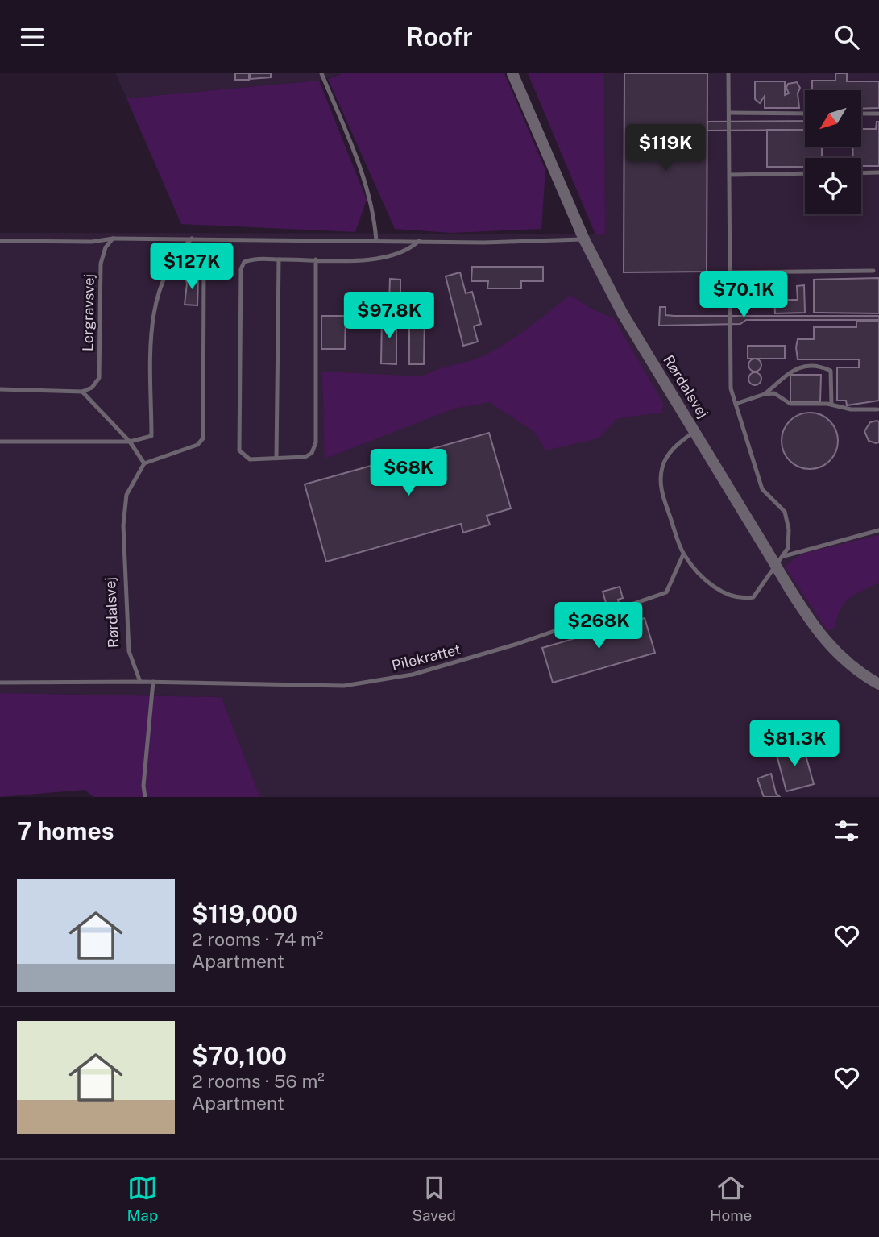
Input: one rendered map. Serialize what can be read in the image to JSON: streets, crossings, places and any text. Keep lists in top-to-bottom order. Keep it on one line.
{"streets":{"street":["Rørdalsvej"],"lane":["Lergravsvej","Pilekrattet"]},"crossings":[["Rørdalsvej","Pilekrattet"]],"north":"bottom left","page":{"header":"Roofr","price":["$119K","$127K","$70.1K","$97.8K","$68K","$268K","$81.3K"],"heading":"7 homes","list":[{"name":"$119,000","note":"2 rooms · 74 m² · Apartment"},{"name":"$70,100","note":"2 rooms · 56 m² · Apartment"}],"tabs":["Map","Saved","Home"]}}
